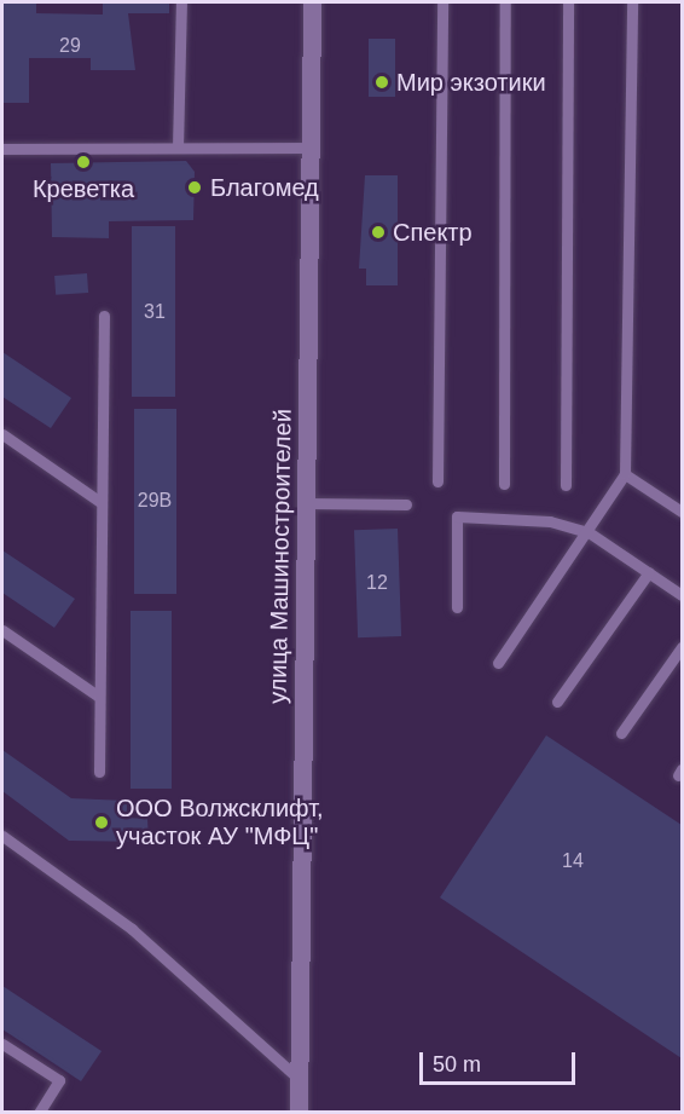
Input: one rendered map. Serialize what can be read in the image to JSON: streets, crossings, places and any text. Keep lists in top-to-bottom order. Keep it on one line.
{"streets":{"street":["улица Машиностроителей"]},"places":["Мир экзотики","Креветка","Благомед","Спектр","ООО Волжсклифт, участок АУ \"МФЦ\""],"house_numbers":["29","31","29В","12","14"],"scale_bar":"50 m"}
